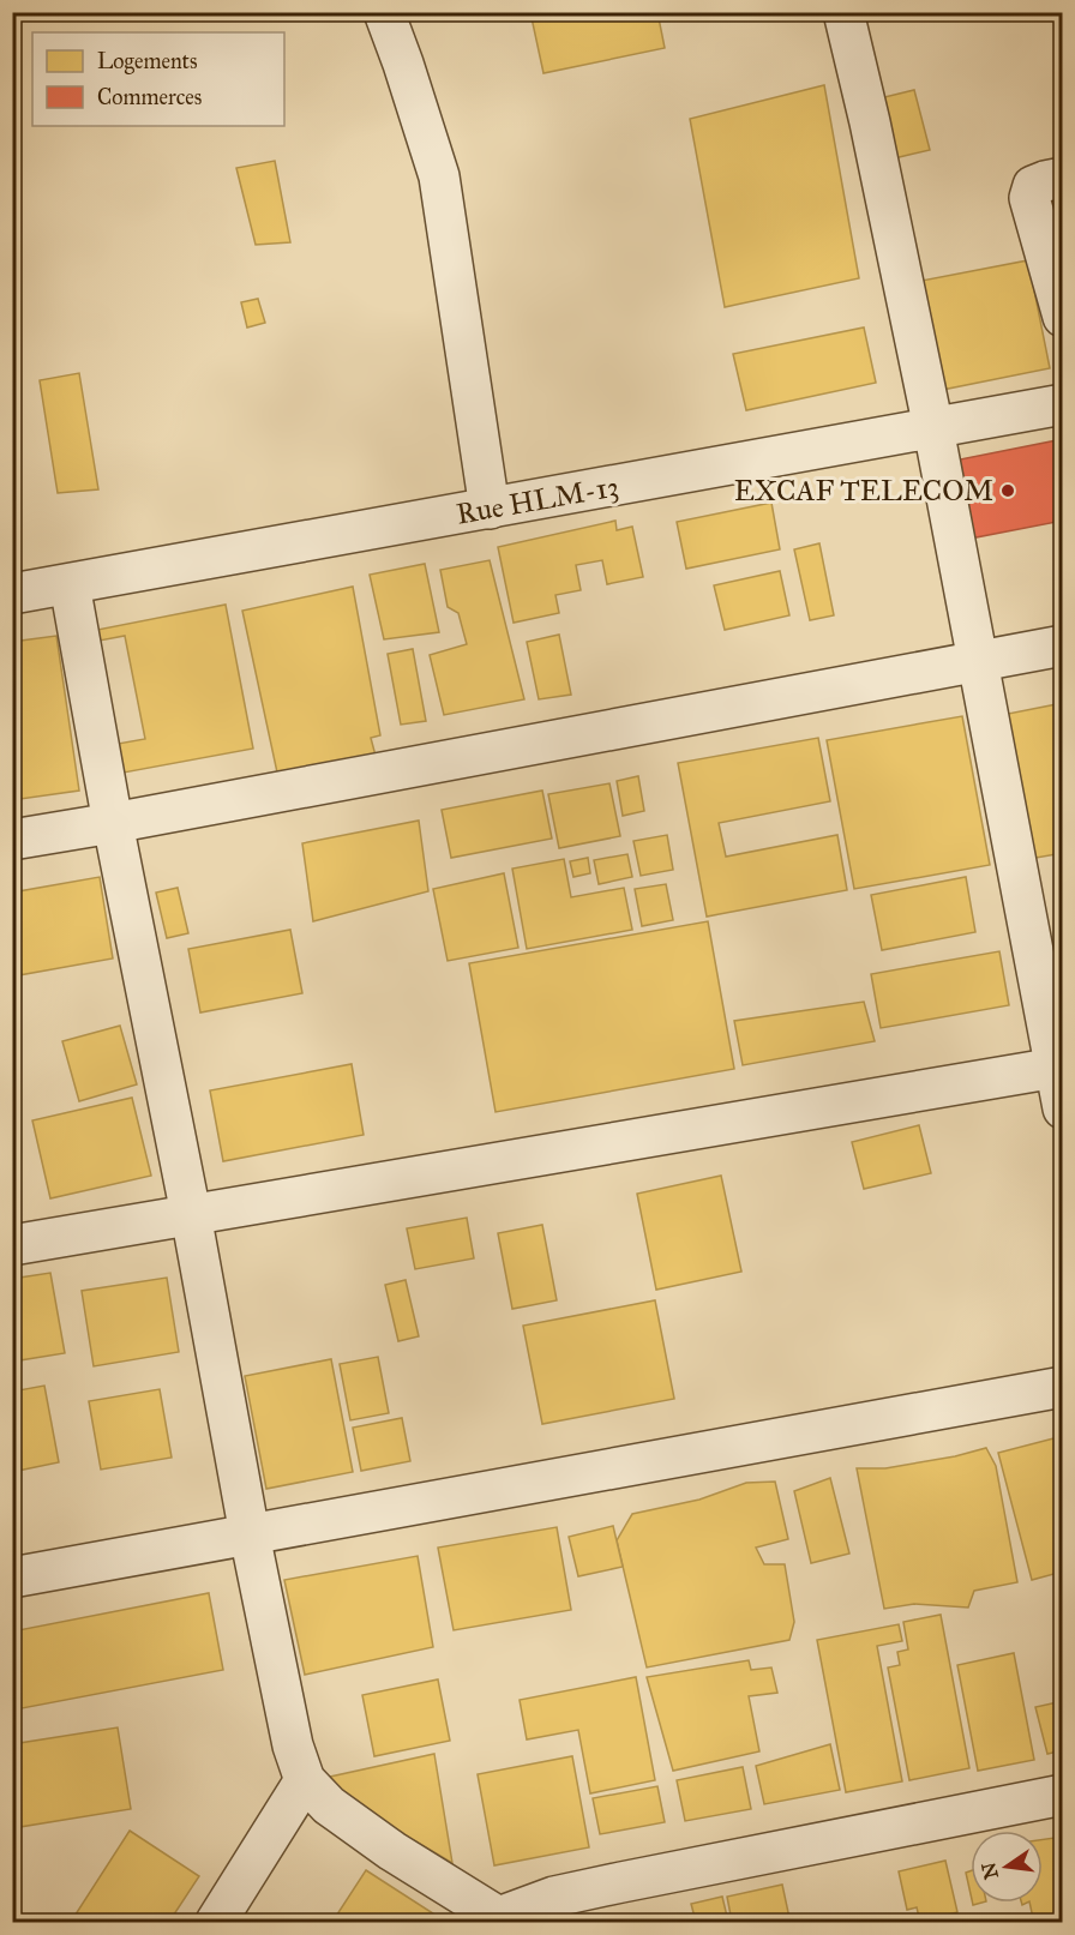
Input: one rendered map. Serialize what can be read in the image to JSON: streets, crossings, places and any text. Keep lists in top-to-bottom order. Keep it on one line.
{"streets":{"street":["Rue HLM-13"]},"places":["EXCAF TELECOM"],"legend":["Logements","Commerces"],"north":"left"}
